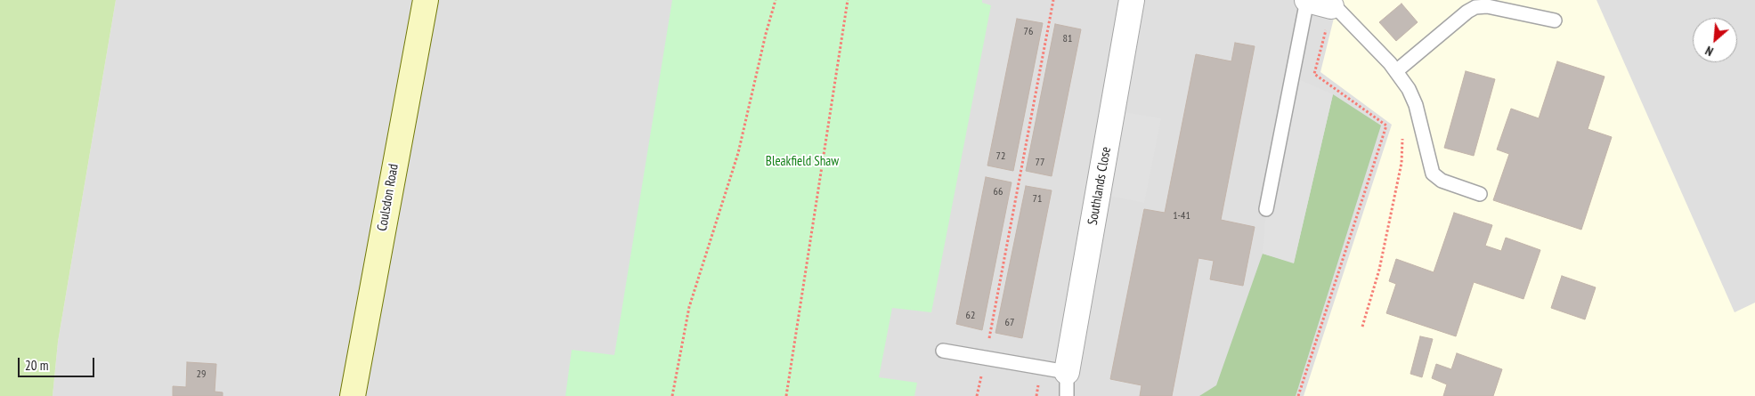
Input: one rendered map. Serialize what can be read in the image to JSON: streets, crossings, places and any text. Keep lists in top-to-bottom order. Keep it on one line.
{"streets":{"main road":["Coulsdon Road"],"street":["Southlands Close"]},"parks":["Bleakfield Shaw"],"house_numbers":["76","81","72","77","66","71","1-41","62","67","29"],"scale_bar":"20 m","north":"bottom left"}
